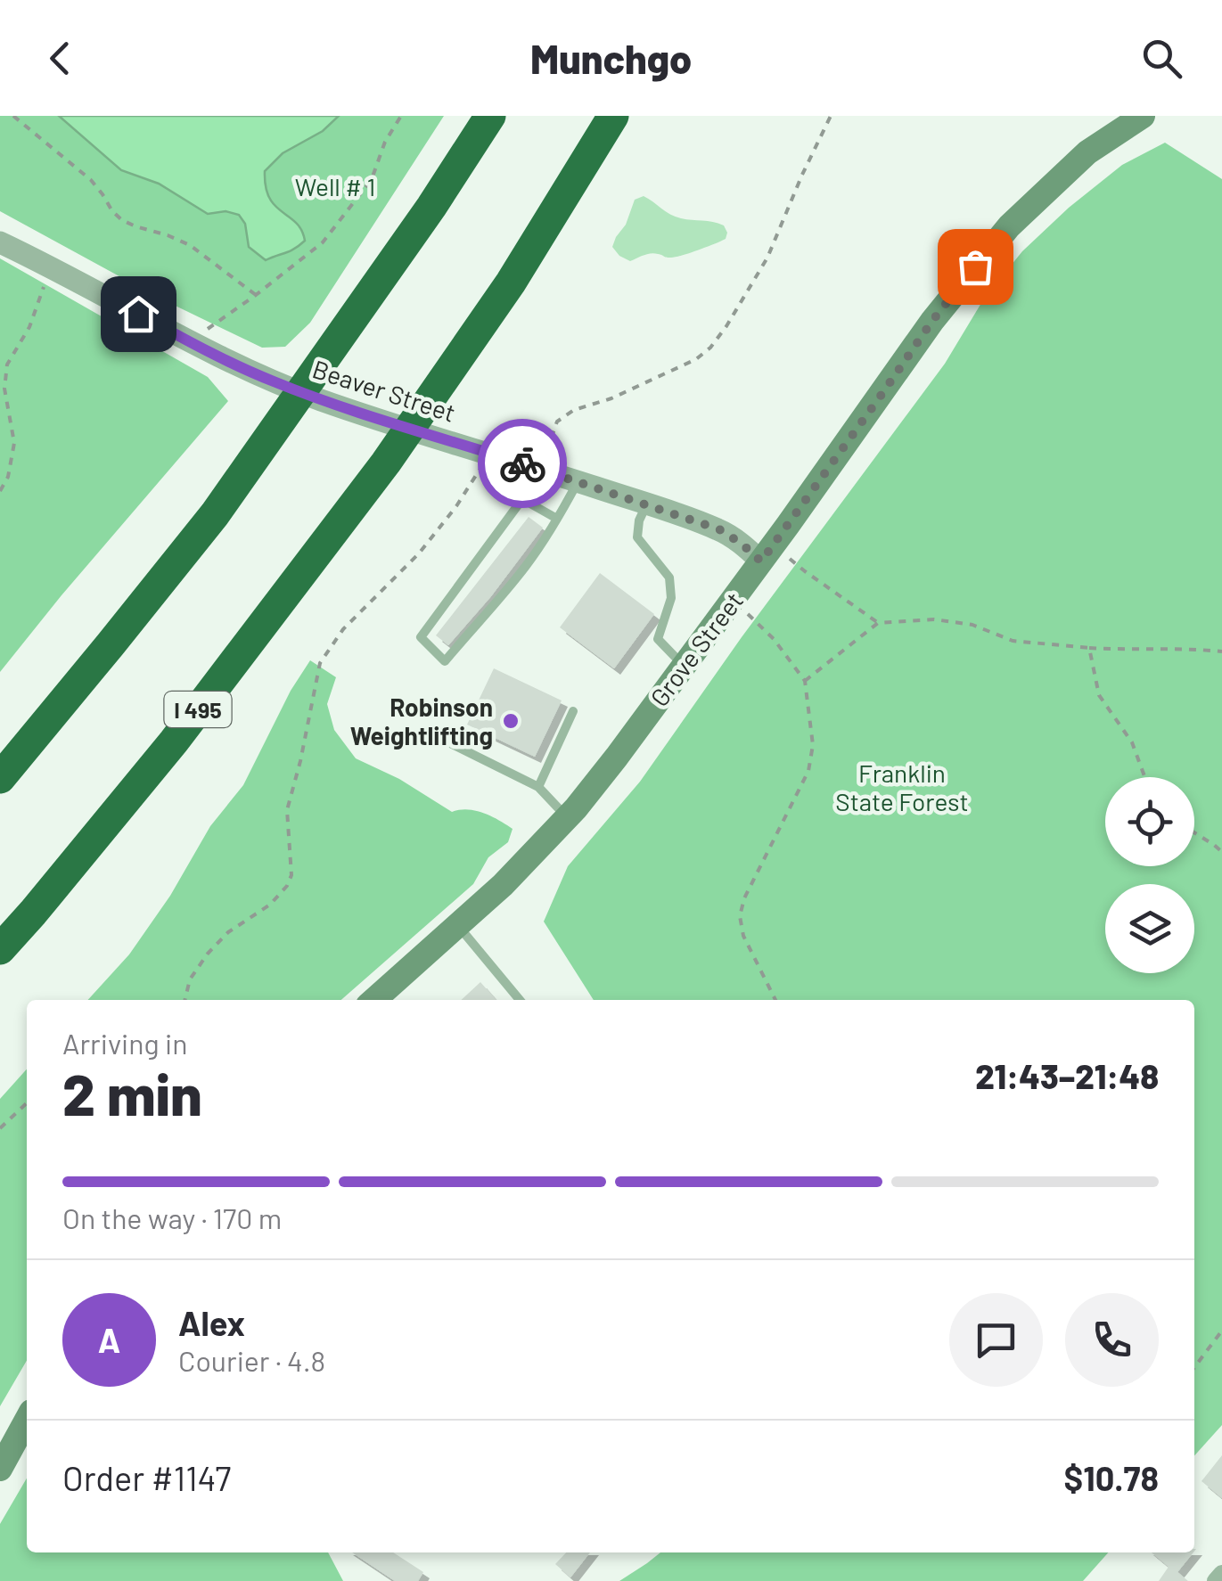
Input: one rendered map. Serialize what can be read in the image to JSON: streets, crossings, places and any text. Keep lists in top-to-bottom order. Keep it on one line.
{"streets":{"highway":["I 495"],"main road":["Grove Street"],"street":["Beaver Street"]},"crossings":[["Beaver Street","Grove Street"]],"parks":["Well # 1","Franklin State Forest"],"places":["Robinson Weightlifting"],"page":{"header":"Munchgo","heading":["2 min","Arriving in","21:43–21:48"],"panel":["Alex","Courier · 4.8","Order #1147","$10.78"],"bar":"On the way · 170 m","round":"A"}}
